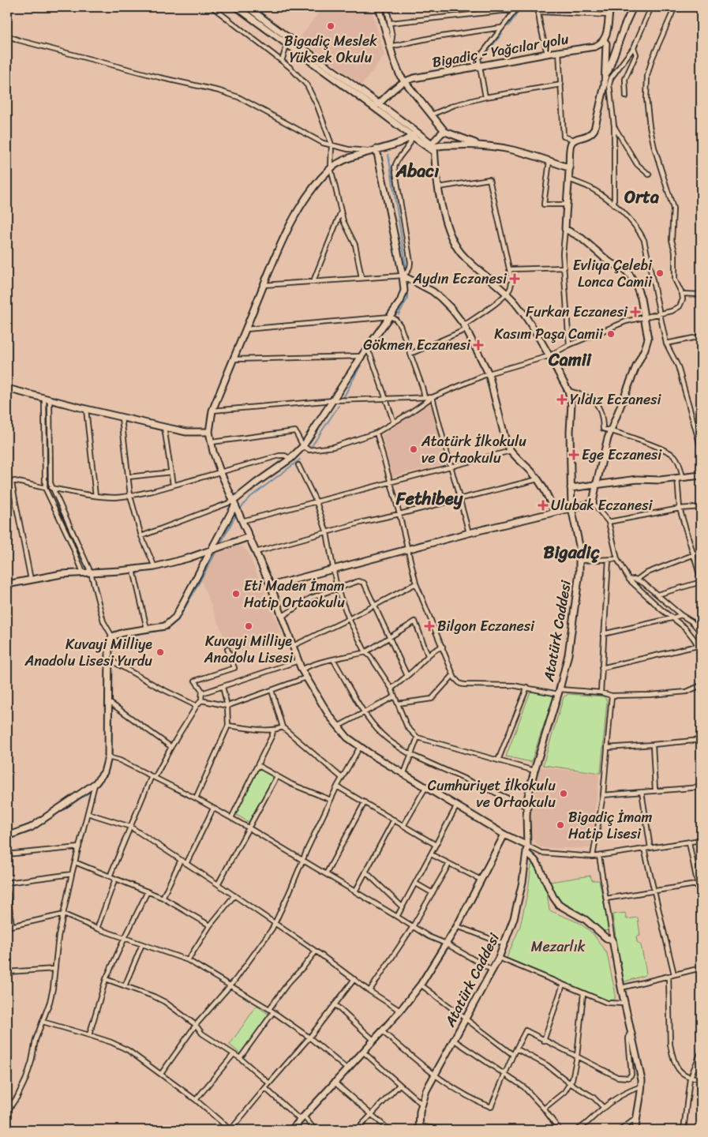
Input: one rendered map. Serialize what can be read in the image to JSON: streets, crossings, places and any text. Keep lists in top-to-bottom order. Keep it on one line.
{"streets":{"street":["Bigadiç - Yağcılar yolu","Atatürk Caddesi"]},"districts":["Abacı","Orta","Camii","Fethibey","Bigadiç"],"parks":["Mezarlık"],"places":{"other":["Bigadiç Meslek Yüksek Okulu","Evliya Çelebi Lonca Camii","Kasım Paşa Camii","Atatürk İlkokulu ve Ortaokulu","Eti Maden İmam Hatip Ortaokulu","Kuvayi Milliye Anadolu Lisesi","Kuvayi Milliye Anadolu Lisesi Yurdu","Cumhuriyet İlkokulu ve Ortaokulu","Bigadiç İmam Hatip Lisesi"],"health":["Aydın Eczanesi","Furkan Eczanesi","Gökmen Eczanesi","Yıldız Eczanesi","Ege Eczanesi","Ulubak Eczanesi","Bilgon Eczanesi"]}}
